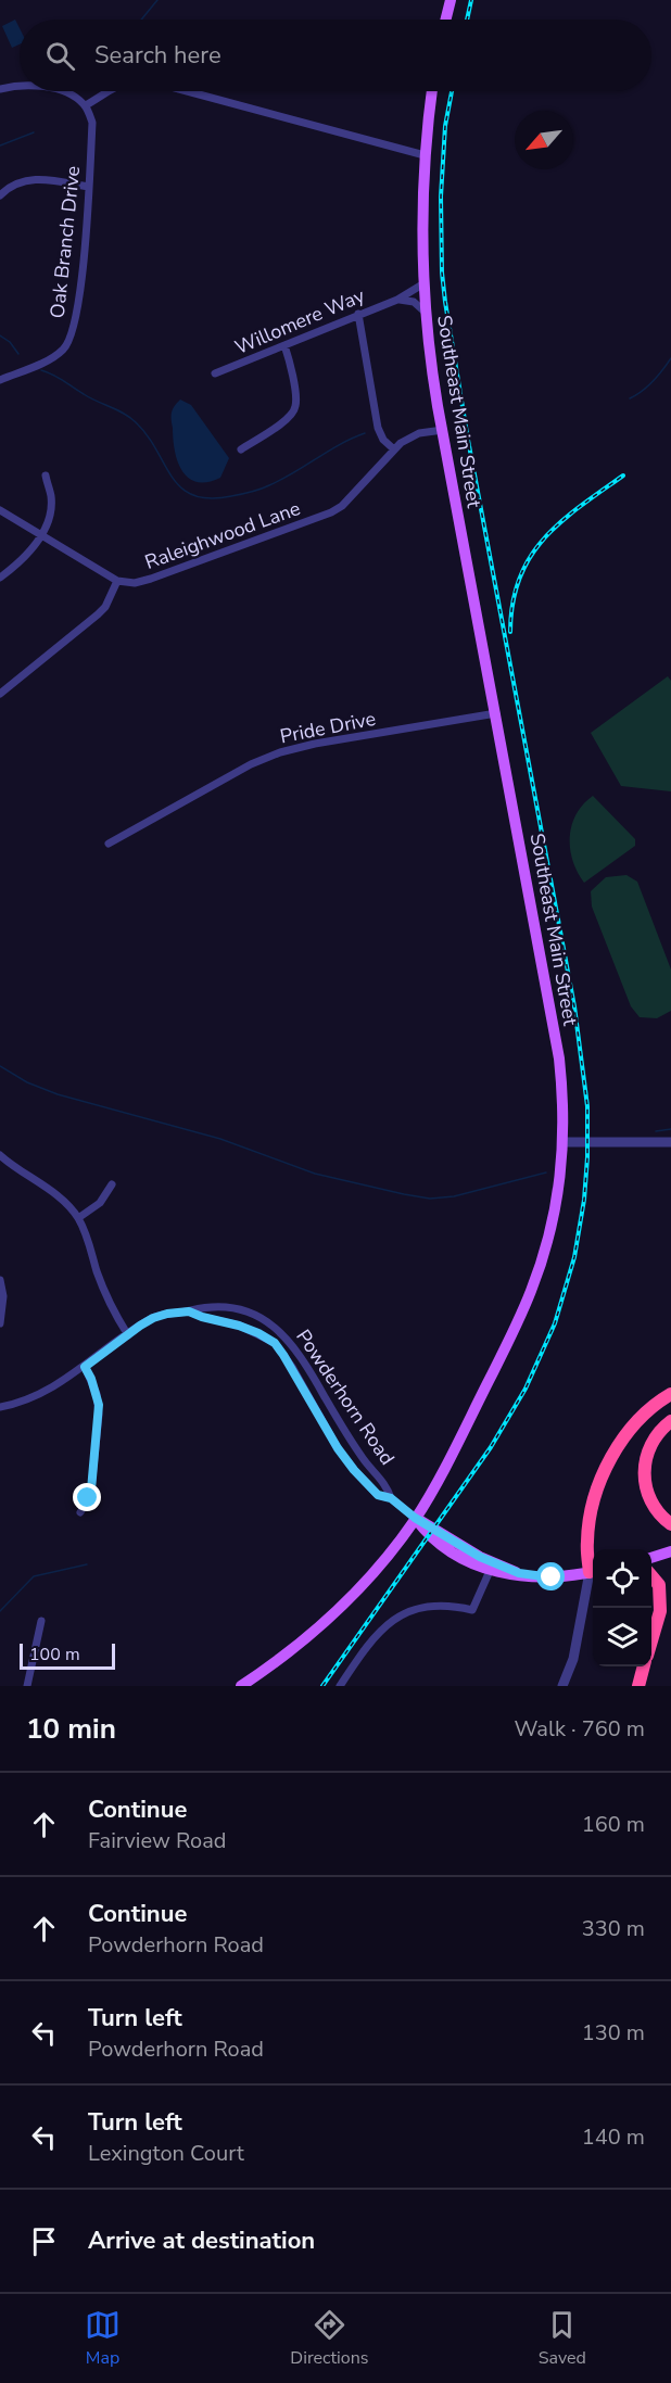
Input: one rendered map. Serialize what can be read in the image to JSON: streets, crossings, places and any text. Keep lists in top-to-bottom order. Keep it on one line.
{"streets":{"main road":["Southeast Main Street"],"street":["Oak Branch Drive","Willomere Way","Raleighwood Lane","Pride Drive","Powderhorn Road"]},"crossings":[["Willomere Way","Southeast Main Street"],["Southeast Main Street","Raleighwood Lane"],["Southeast Main Street","Pride Drive"],["Southeast Main Street","Powderhorn Road"]],"scale_bar":"100 m","north":"bottom left","page":{"search":"Search here","scale":"100 m","heading":["10 min","Walk · 760 m"],"list":[["Continue","Fairview Road","160 m"],["Continue","Powderhorn Road","330 m"],["Turn left","Powderhorn Road","130 m"],["Turn left","Lexington Court","140 m"],"Arrive at destination"],"nav":["Map","Directions","Saved"]}}
